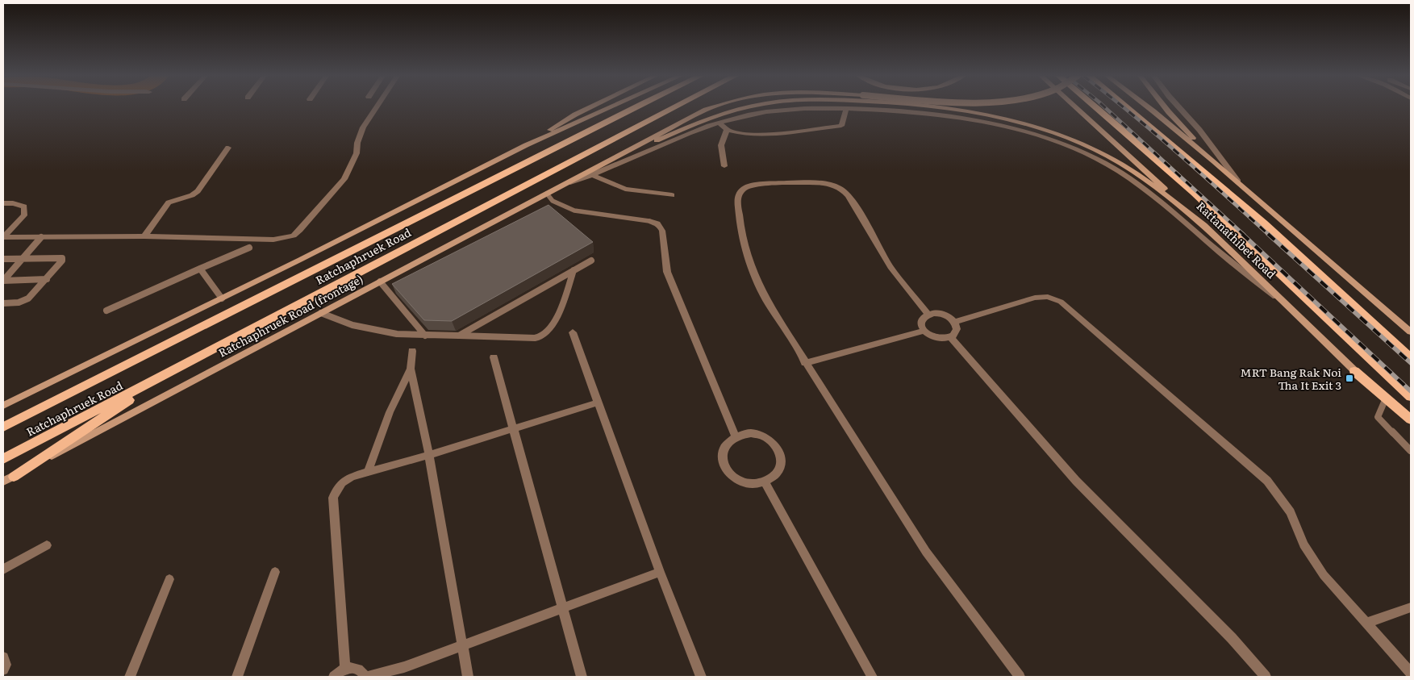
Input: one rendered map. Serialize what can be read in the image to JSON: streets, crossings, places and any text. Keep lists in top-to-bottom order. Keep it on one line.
{"streets":{"main road":["Rattanathibet Road","Ratchaphruek Road","Ratchaphruek Road (frontage)"]},"places":{"transit":["MRT Bang Rak Noi Tha It Exit 3"]}}
